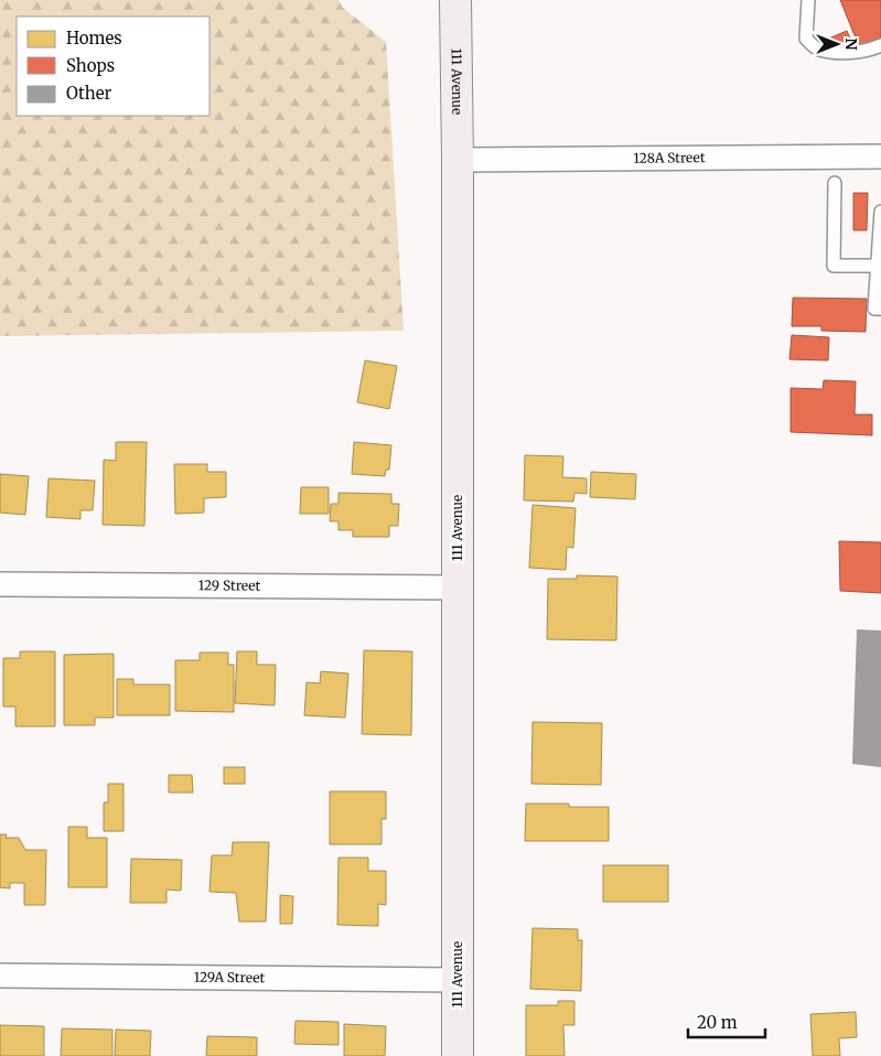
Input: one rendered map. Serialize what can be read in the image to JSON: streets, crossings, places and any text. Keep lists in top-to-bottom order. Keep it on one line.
{"streets":{"street":["111 Avenue","128A Street","129 Street","129A Street"]},"crossings":[["111 Avenue","128A Street"],["111 Avenue","129 Street"],["111 Avenue","129A Street"]],"legend":["Homes","Shops","Other"],"scale_bar":"20 m","north":"right"}
